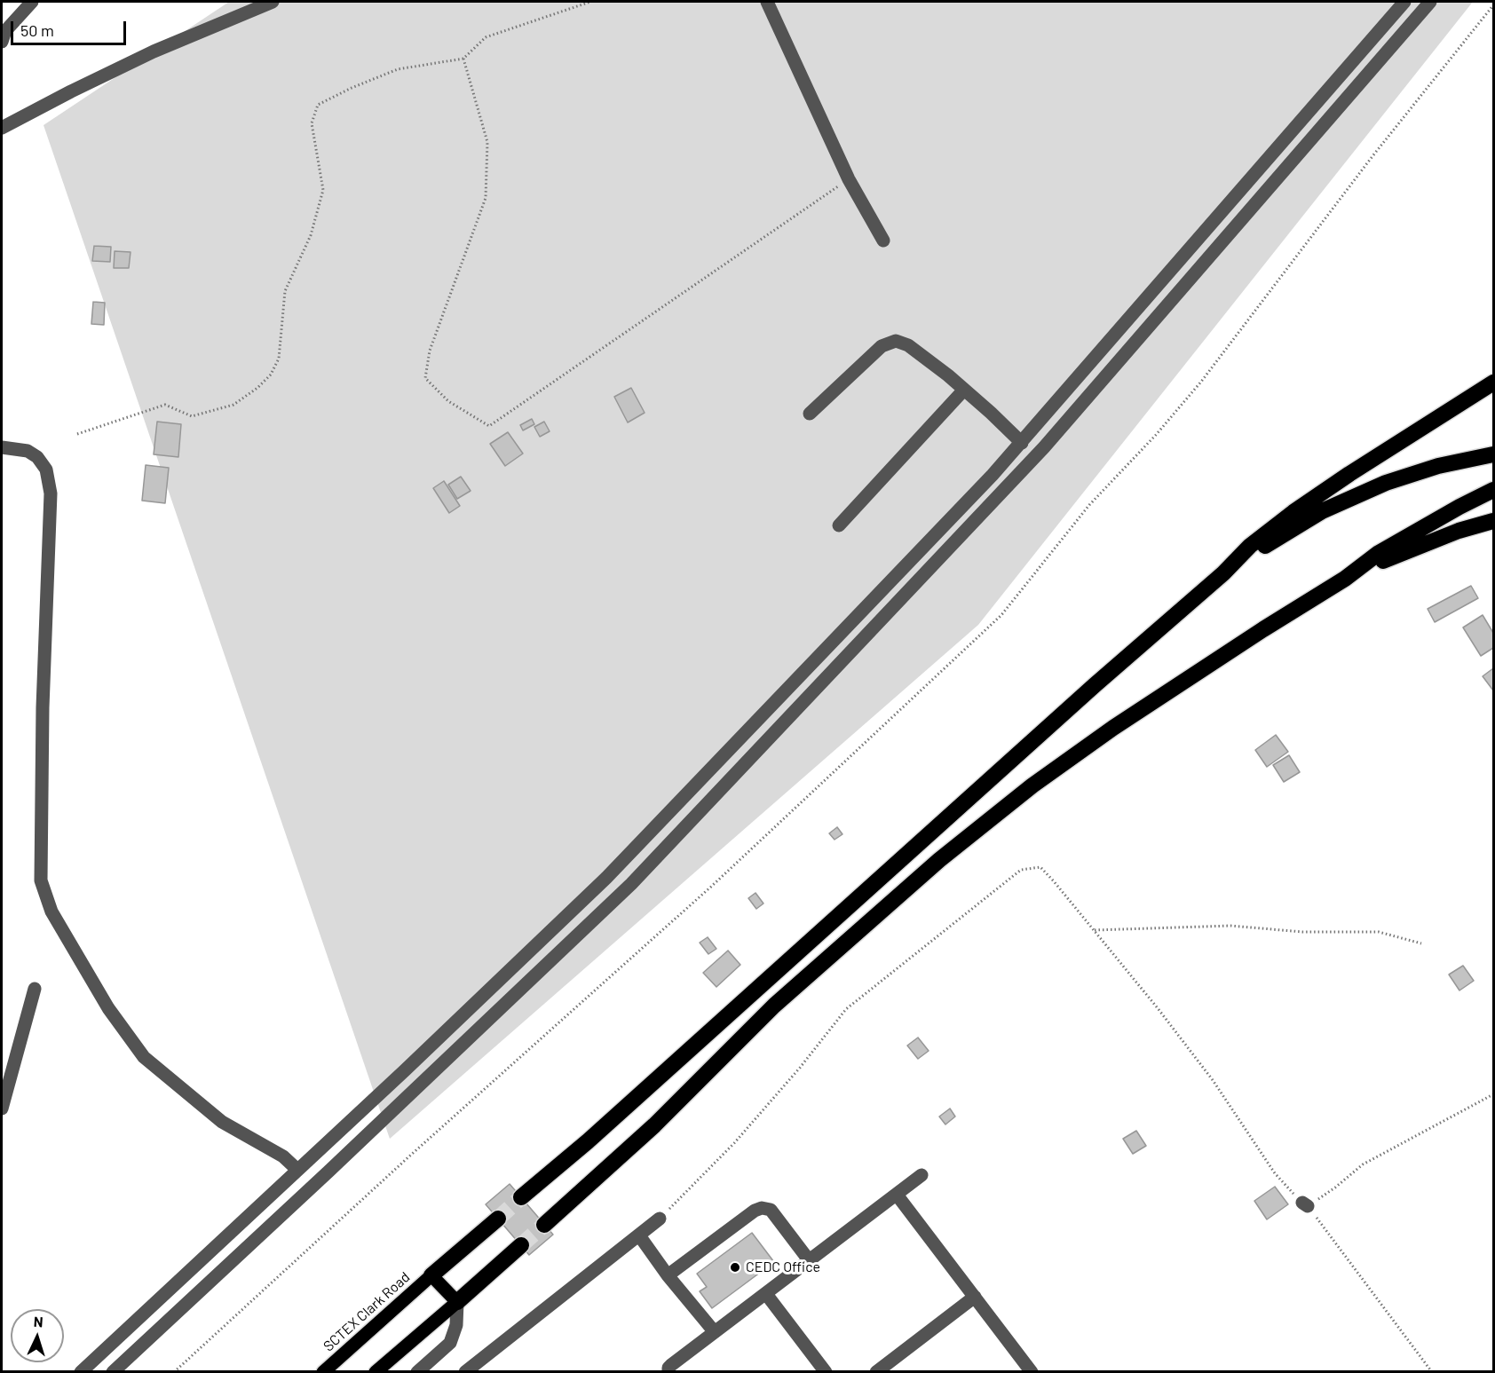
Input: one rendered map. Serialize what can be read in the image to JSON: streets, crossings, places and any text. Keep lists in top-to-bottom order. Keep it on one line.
{"streets":{"main road":["SCTEX Clark Road"]},"places":["CEDC Office"],"scale_bar":"50 m","north":"top"}
